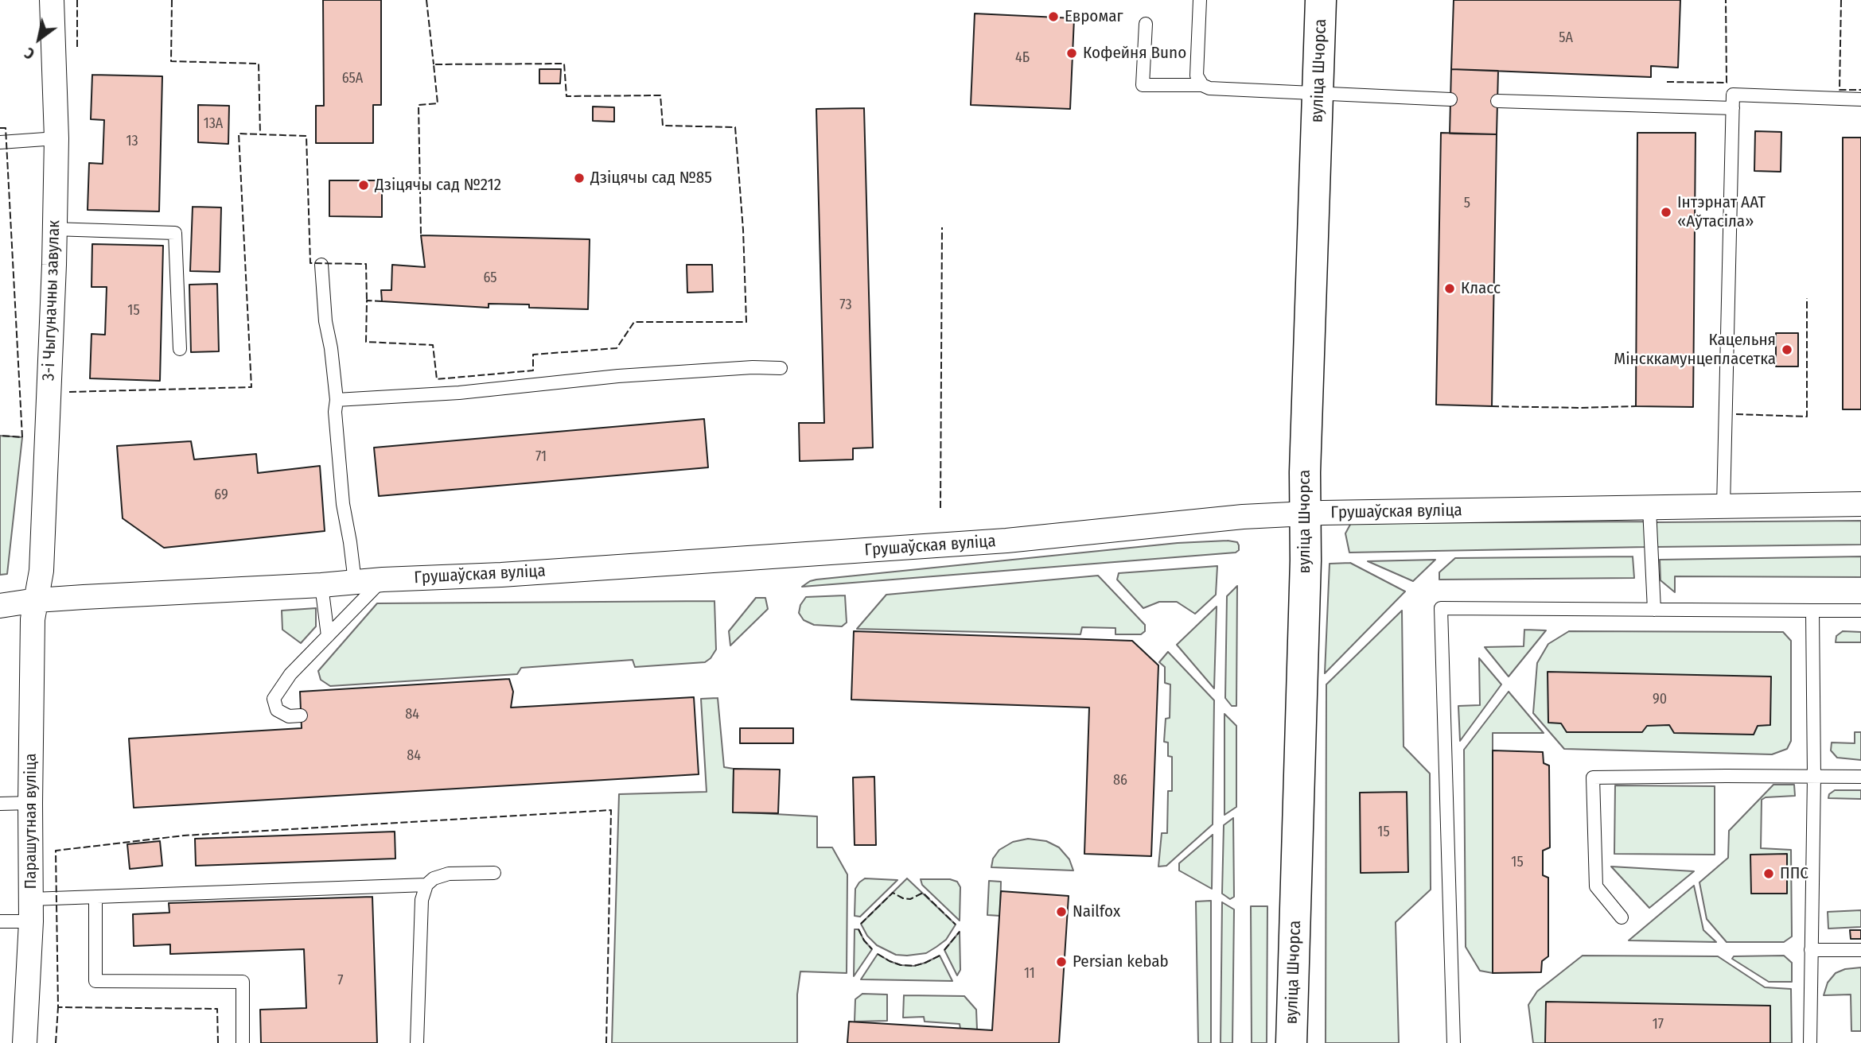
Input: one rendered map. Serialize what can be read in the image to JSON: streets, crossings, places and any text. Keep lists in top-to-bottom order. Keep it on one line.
{"streets":{"main road":["вуліца Шчорса"],"street":["3-і Чыгуначны завулак","Грушаўская вуліца","Парашутная вуліца"]},"crossings":[["вуліца Шчорса","Грушаўская вуліца"],["3-і Чыгуначны завулак","Грушаўская вуліца"],["3-і Чыгуначны завулак","Парашутная вуліца"],["Грушаўская вуліца","Парашутная вуліца"]],"places":["Евромаг","Кофейня Buno","Дзіцячы сад №85","Дзіцячы сад №212","Інтэрнат ААТ «Аўтасіла»","Класс","Кацельня Мінсккамунцепласетка","ППС","Nailfox","Persian kebab"],"house_numbers":["5А","4Б","65А","13А","13","5","65","73","15","71","69","90","84","84","86","15","15","11","7","17"],"north":"bottom left"}
